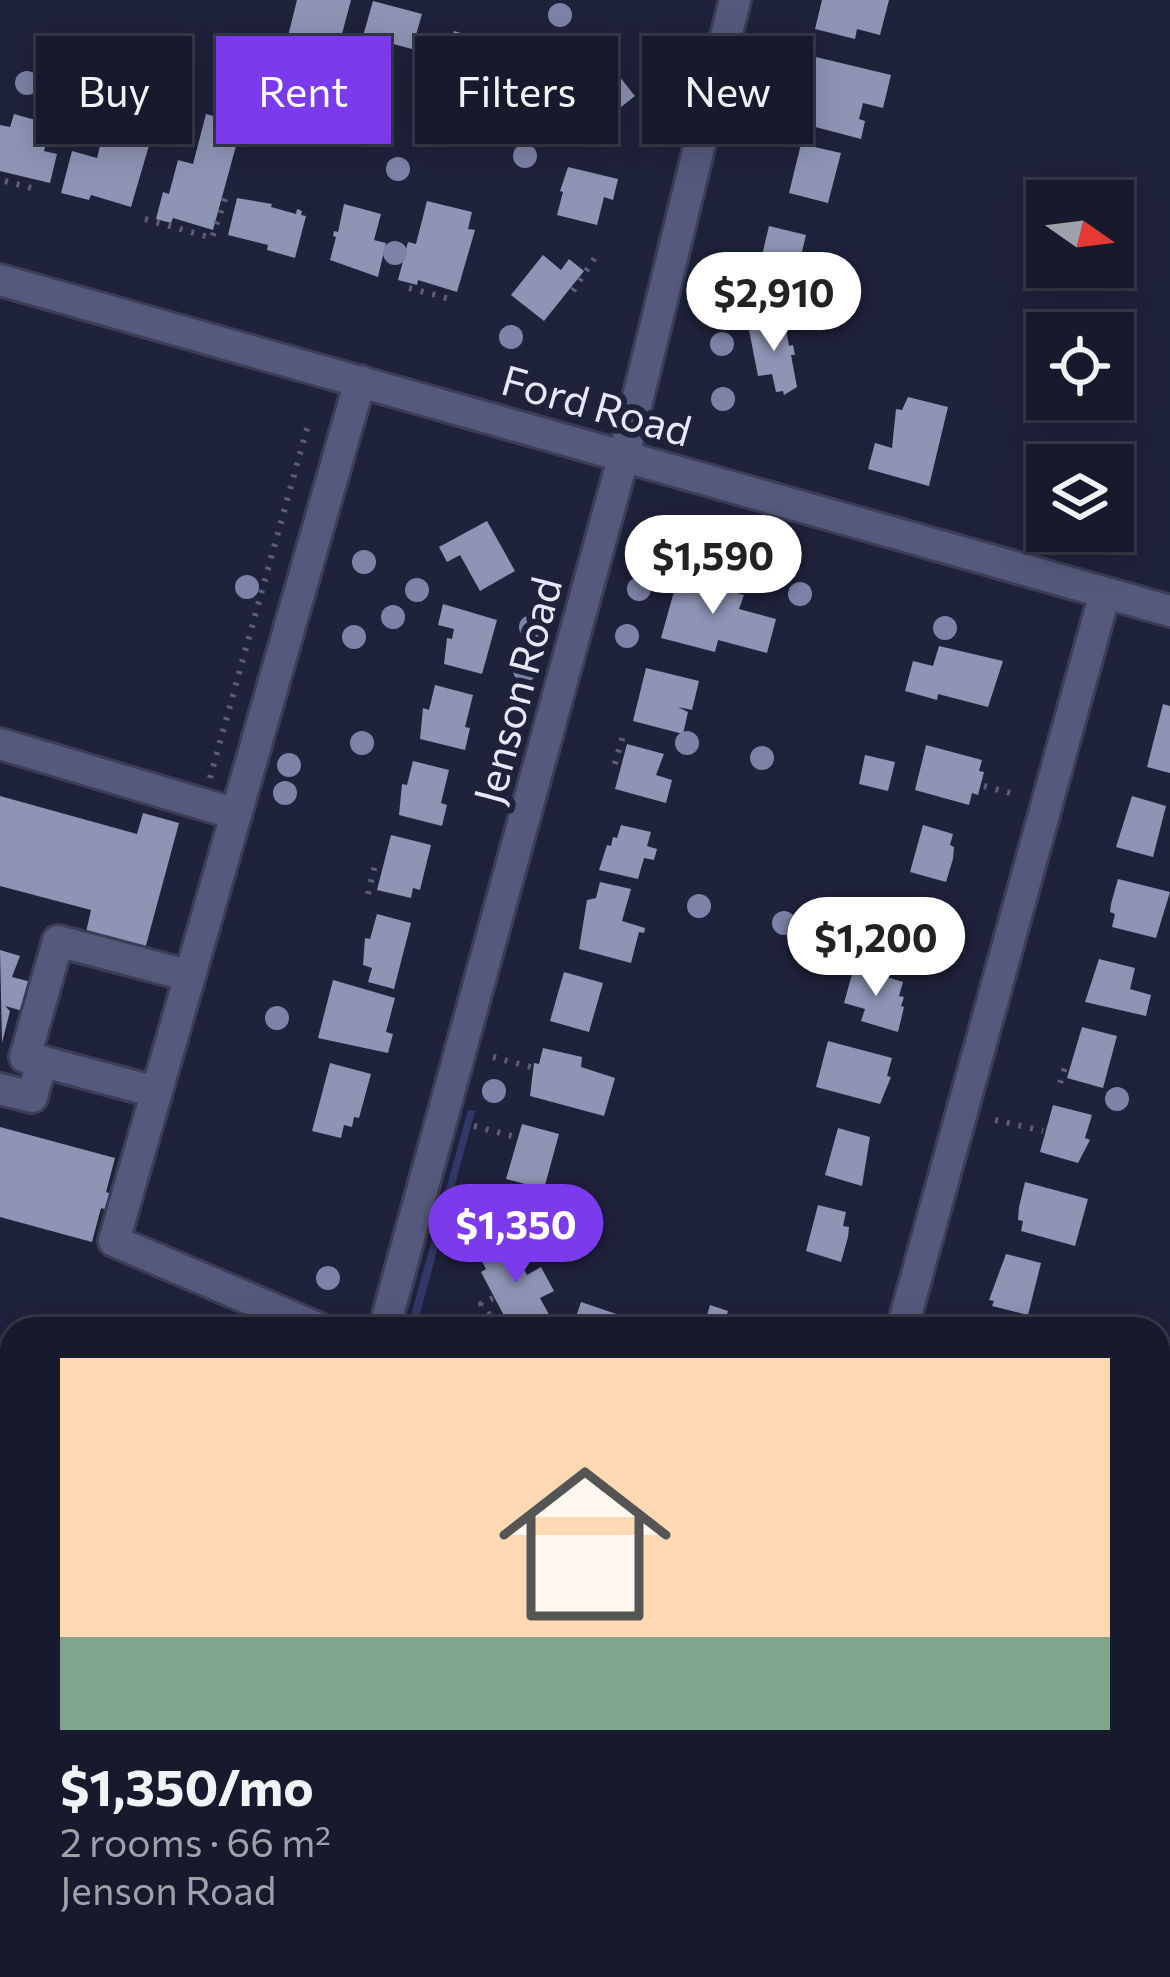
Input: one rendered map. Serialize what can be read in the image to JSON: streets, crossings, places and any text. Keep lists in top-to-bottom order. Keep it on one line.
{"streets":{"street":["Ford Road","Jenson Road"]},"crossings":[["Ford Road","Jenson Road"]],"north":"right","page":{"chip":["Buy","Rent","Filters","New"],"price":["$2,910","$1,590","$1,200","$1,350"],"list":[{"name":"$1,350/mo","note":"2 rooms · 66 m² · Jenson Road"}]}}
